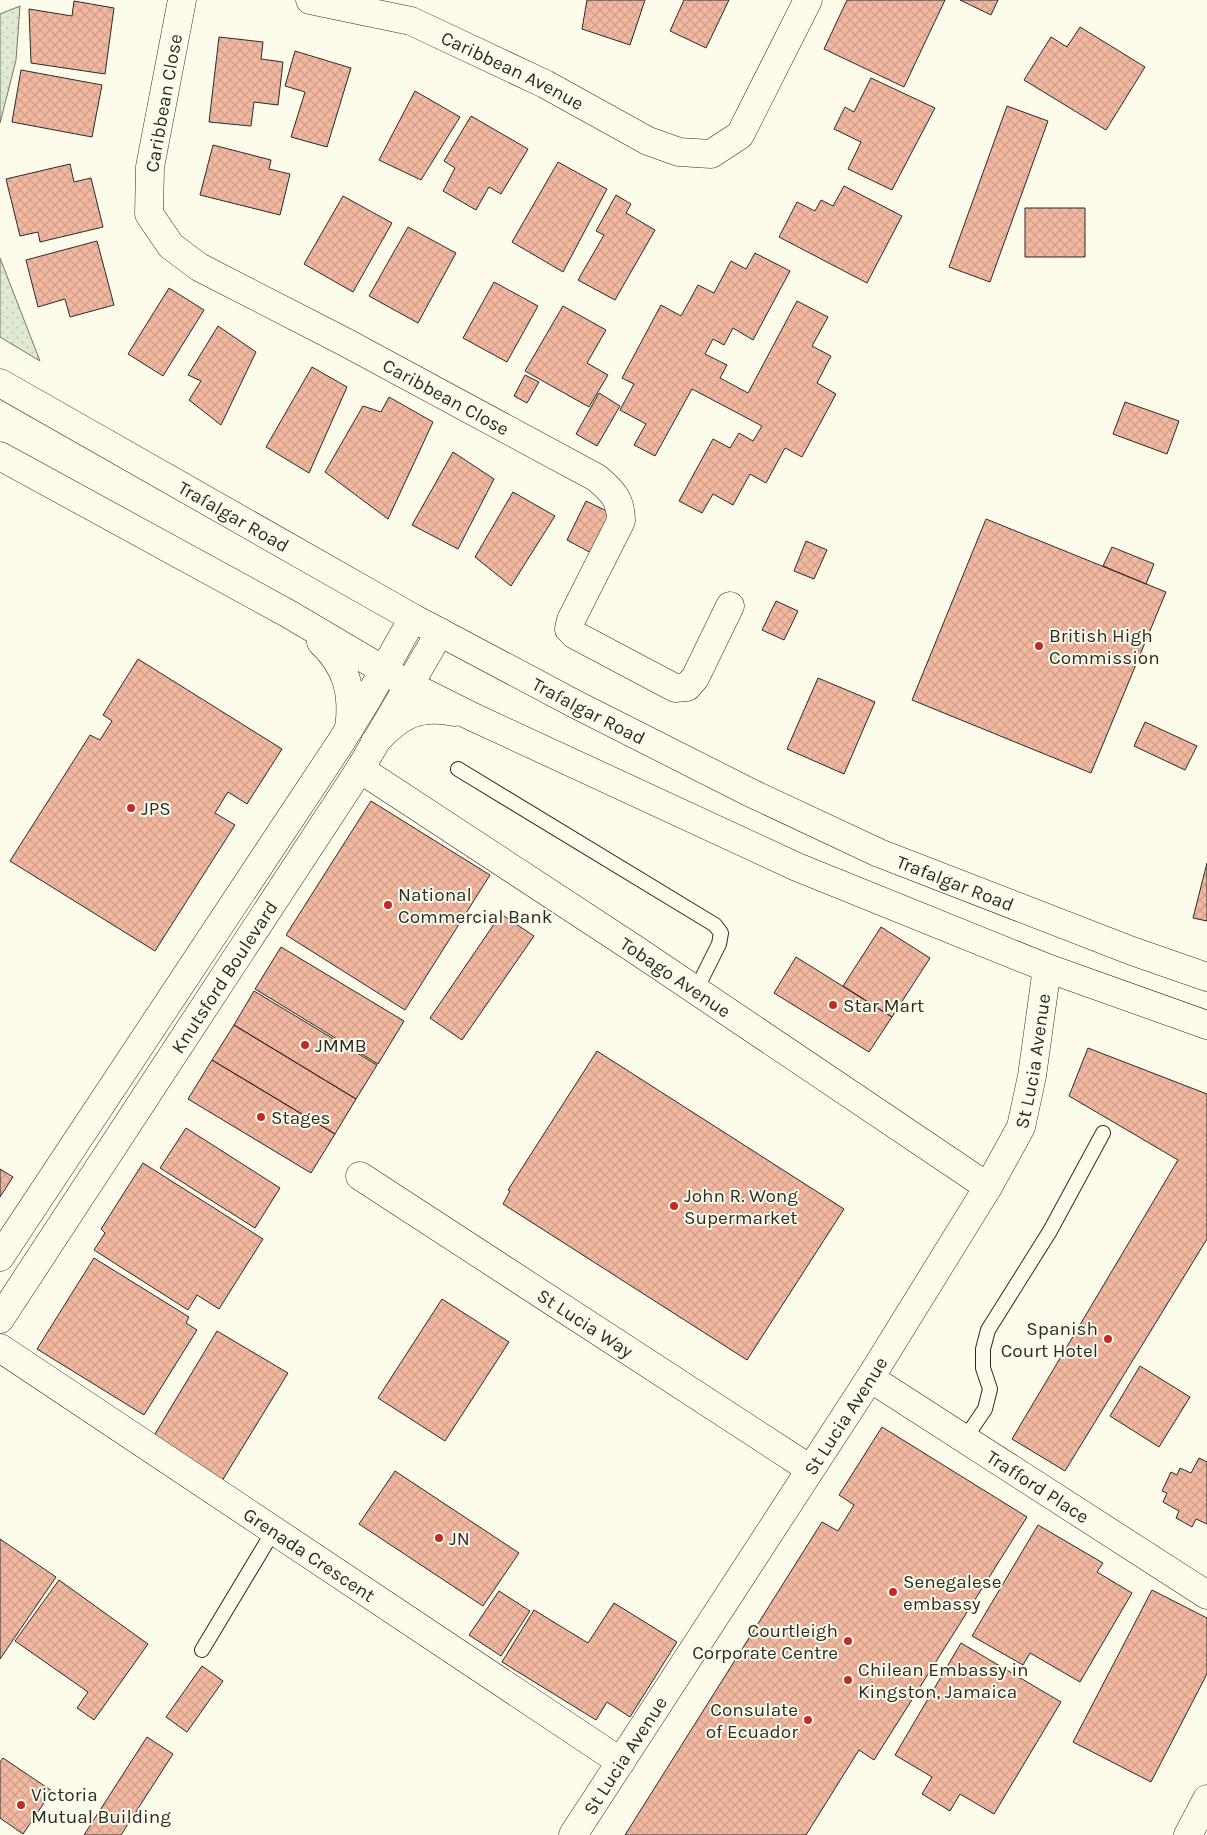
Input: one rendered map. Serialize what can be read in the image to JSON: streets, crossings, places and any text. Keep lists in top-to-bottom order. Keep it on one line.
{"streets":{"street":["Caribbean Avenue","Caribbean Close","Trafalgar Road","Tobago Avenue","Knutsford Boulevard","St Lucia Avenue","St Lucia Way","Trafford Place","Grenada Crescent"]},"crossings":[["Trafalgar Road","Knutsford Boulevard"],["Tobago Avenue","Knutsford Boulevard"],["Tobago Avenue","St Lucia Avenue"],["St Lucia Avenue","St Lucia Way"],["St Lucia Avenue","Trafford Place"],["St Lucia Avenue","Grenada Crescent"]],"places":["British High Commission","JPS","National Commercial Bank","Star Mart","JMMB","Stages","John R. Wong Supermarket","Spanish Court Hotel","JN","Senegalese embassy","Courtleigh Corporate Centre","Chilean Embassy in Kingston, Jamaica","Consulate of Ecuador","Victoria Mutual Building"]}
